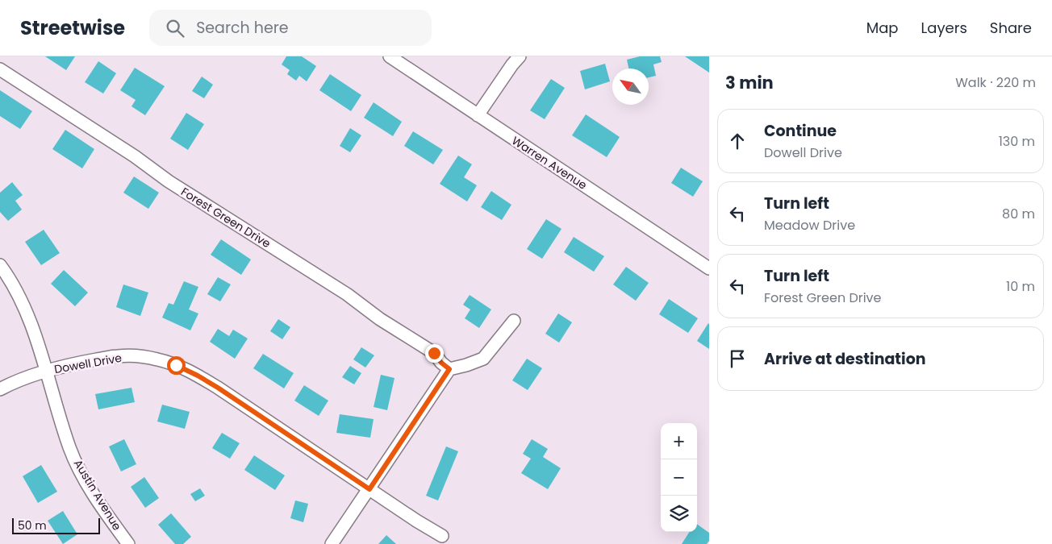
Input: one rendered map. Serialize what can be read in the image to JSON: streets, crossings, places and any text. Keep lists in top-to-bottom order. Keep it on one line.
{"streets":{"street":["Warren Avenue","Forest Green Drive","Dowell Drive","Austin Avenue"]},"crossings":[["Dowell Drive","Austin Avenue"]],"scale_bar":"50 m","north":"top left","page":{"header":"Streetwise","search":"Search here","nav":["Map","Layers","Share"],"heading":["3 min","Walk · 220 m"],"list":[["Continue","Dowell Drive","130 m"],["Turn left","Meadow Drive","80 m"],["Turn left","Forest Green Drive","10 m"],"Arrive at destination"],"map_buttons":["+","−"],"scale":"50 m"}}
